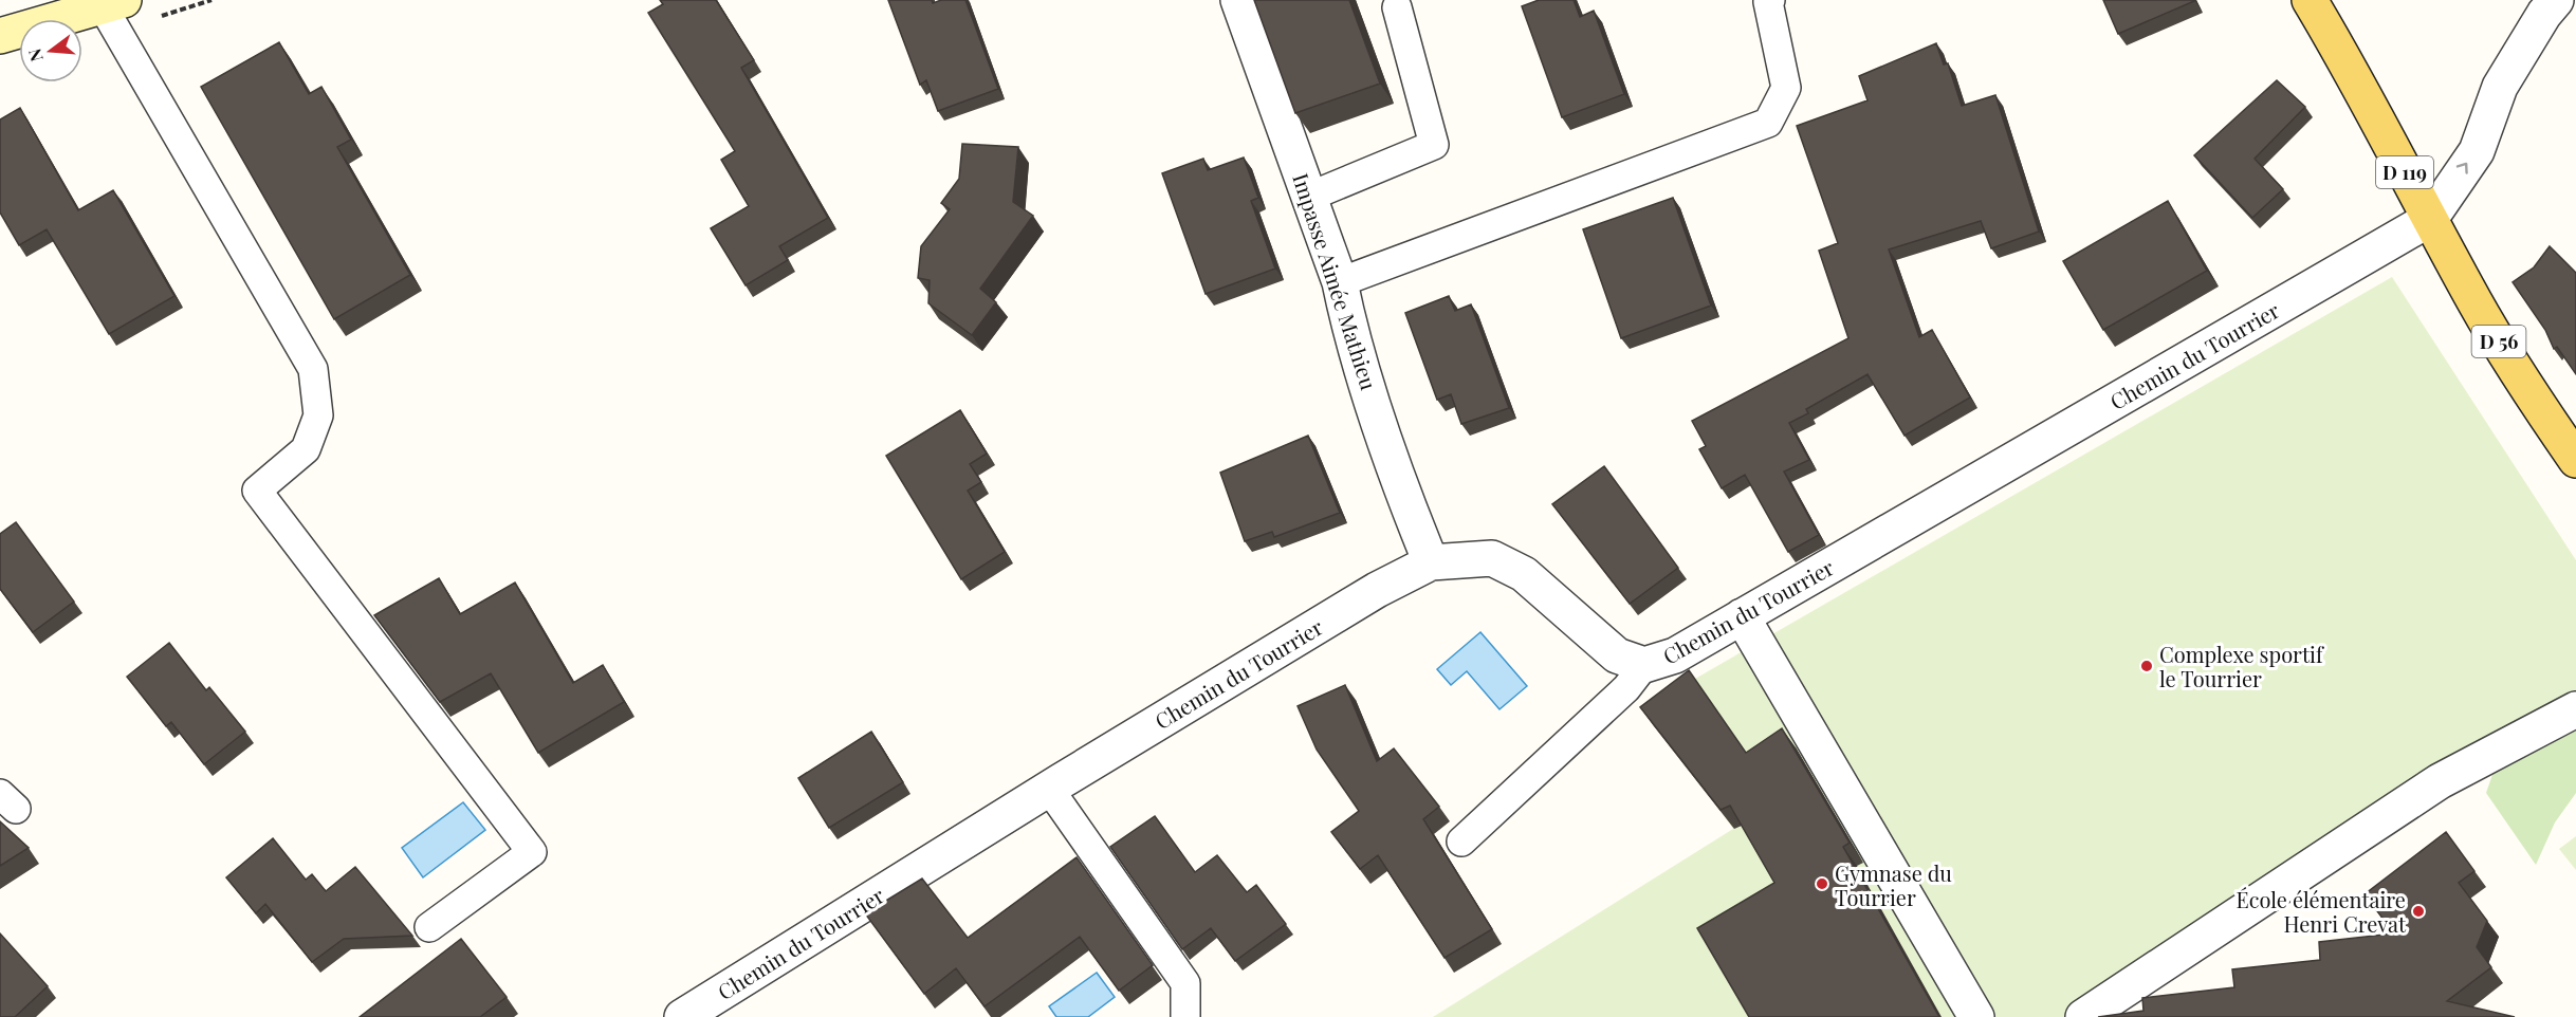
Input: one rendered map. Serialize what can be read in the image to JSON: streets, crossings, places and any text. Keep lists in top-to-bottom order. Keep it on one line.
{"streets":{"main road":["D 119","D 56"],"street":["Impasse Aimée Mathieu","Chemin du Tourrier"]},"crossings":[["D 119","D 56"],["D 119","Chemin du Tourrier"],["Impasse Aimée Mathieu","Chemin du Tourrier"],["D 56","Chemin du Tourrier"]],"places":["Complexe sportif le Tourrier","Gymnase du Tourrier","École élémentaire Henri Crevat"],"north":"left"}
